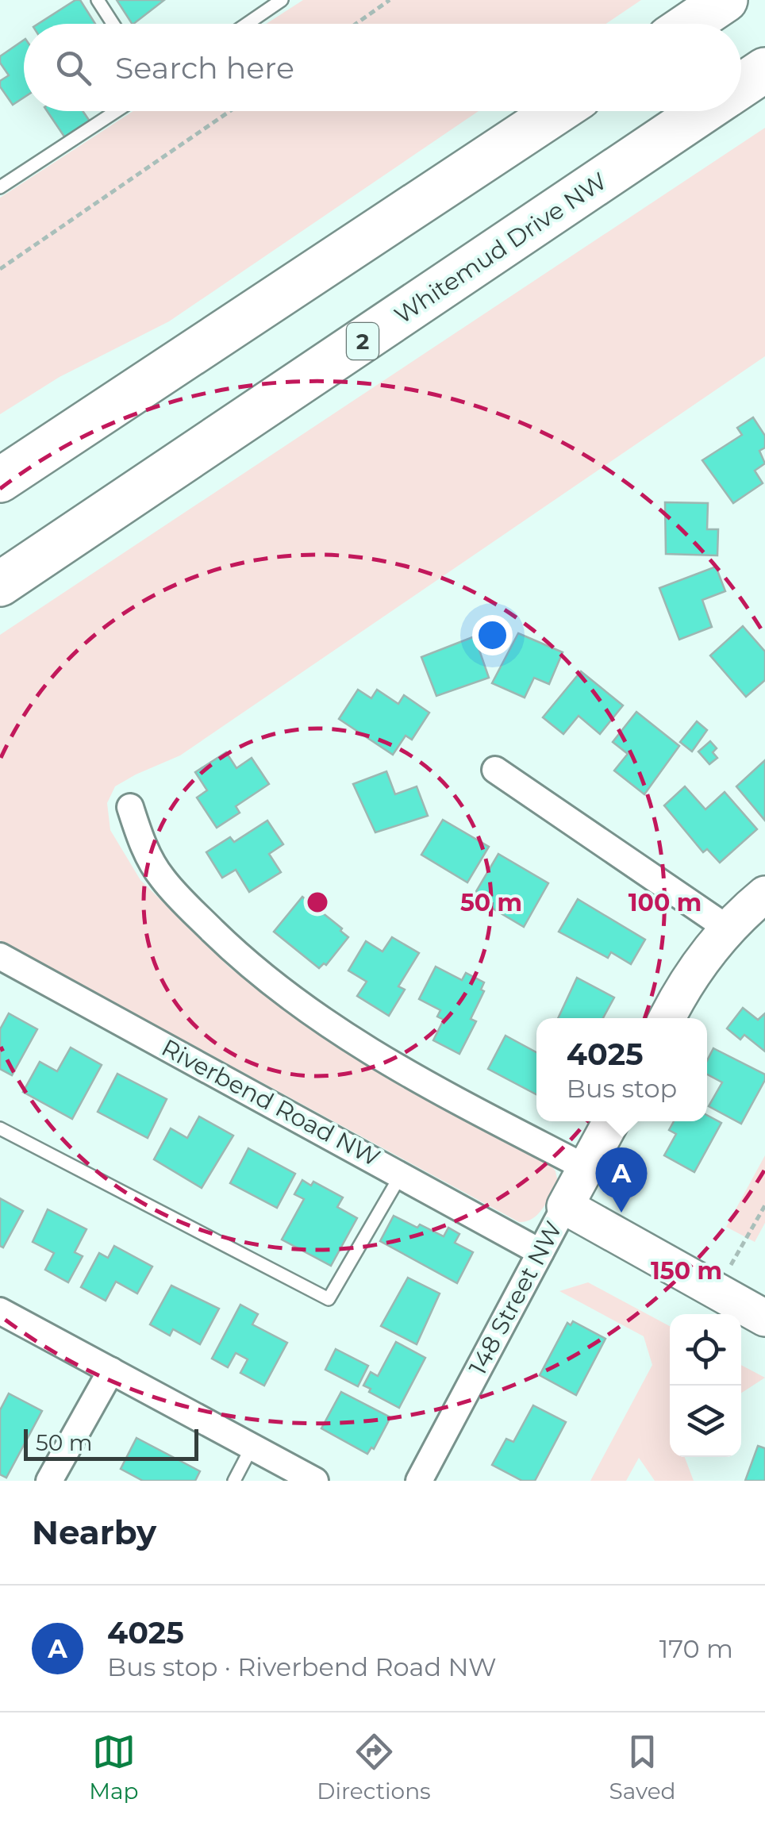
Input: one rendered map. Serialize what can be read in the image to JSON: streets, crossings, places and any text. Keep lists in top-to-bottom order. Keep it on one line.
{"streets":{"highway":["Whitemud Drive NW","2"],"street":["Riverbend Road NW","148 Street NW"]},"crossings":[["Riverbend Road NW","148 Street NW"]],"scale_bar":"50 m","page":{"search":"Search here","popup":["4025","Bus stop"],"pins":"A","scale":"50 m","heading":"Nearby","list":[{"mark":"A","name":"4025","note":"Bus stop · Riverbend Road NW","value":"170 m"}],"nav":["Map","Directions","Saved"]},"rings":["50 m","100 m","150 m"]}
